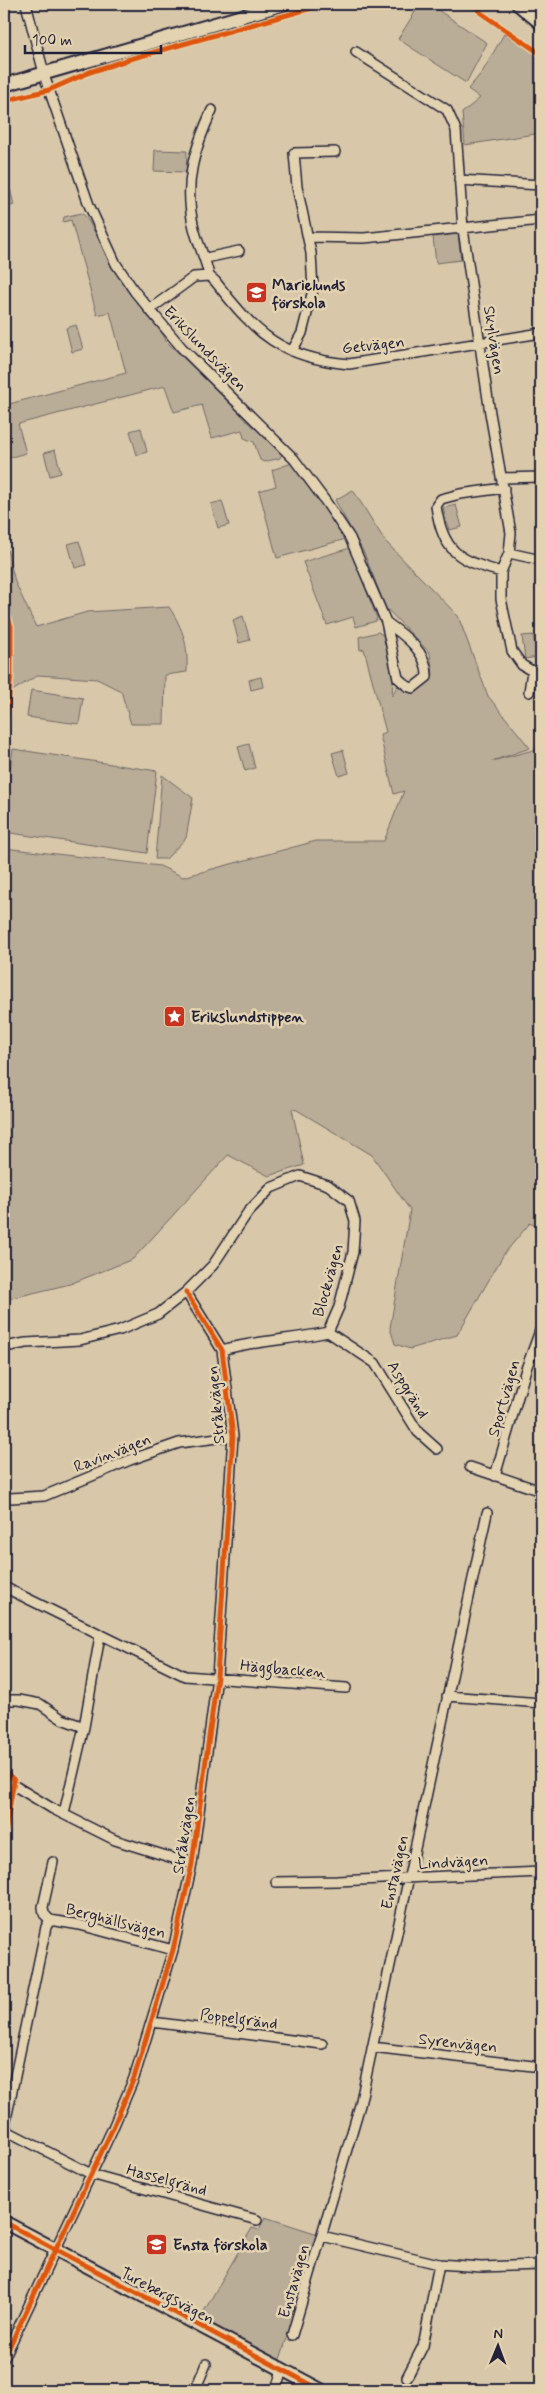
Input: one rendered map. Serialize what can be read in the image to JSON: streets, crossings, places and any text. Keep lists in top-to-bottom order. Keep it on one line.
{"streets":{"street":["Skylvägen","Getvägen","Erikslundsvägen","Blockvägen","Aspgränd","Sportvägen","Stråkvägen","Ravinvägen","Häggbacken","Lindvägen","Enstavägen","Berghällsvägen","Poppelgränd","Syrenvägen","Hasselgränd","Turebergsvägen"]},"crossings":[["Skylvägen","Getvägen"],["Blockvägen","Aspgränd"],["Blockvägen","Stråkvägen"],["Stråkvägen","Ravinvägen"],["Stråkvägen","Häggbacken"],["Stråkvägen","Berghällsvägen"],["Stråkvägen","Poppelgränd"],["Stråkvägen","Hasselgränd"],["Stråkvägen","Turebergsvägen"],["Lindvägen","Enstavägen"],["Enstavägen","Syrenvägen"],["Berghällsvägen","Hasselgränd"]],"places":{"school or university":["Marielunds förskola","Ensta förskola"],"place":["Erikslundstippen"]},"scale_bar":"100 m","north":"top"}
